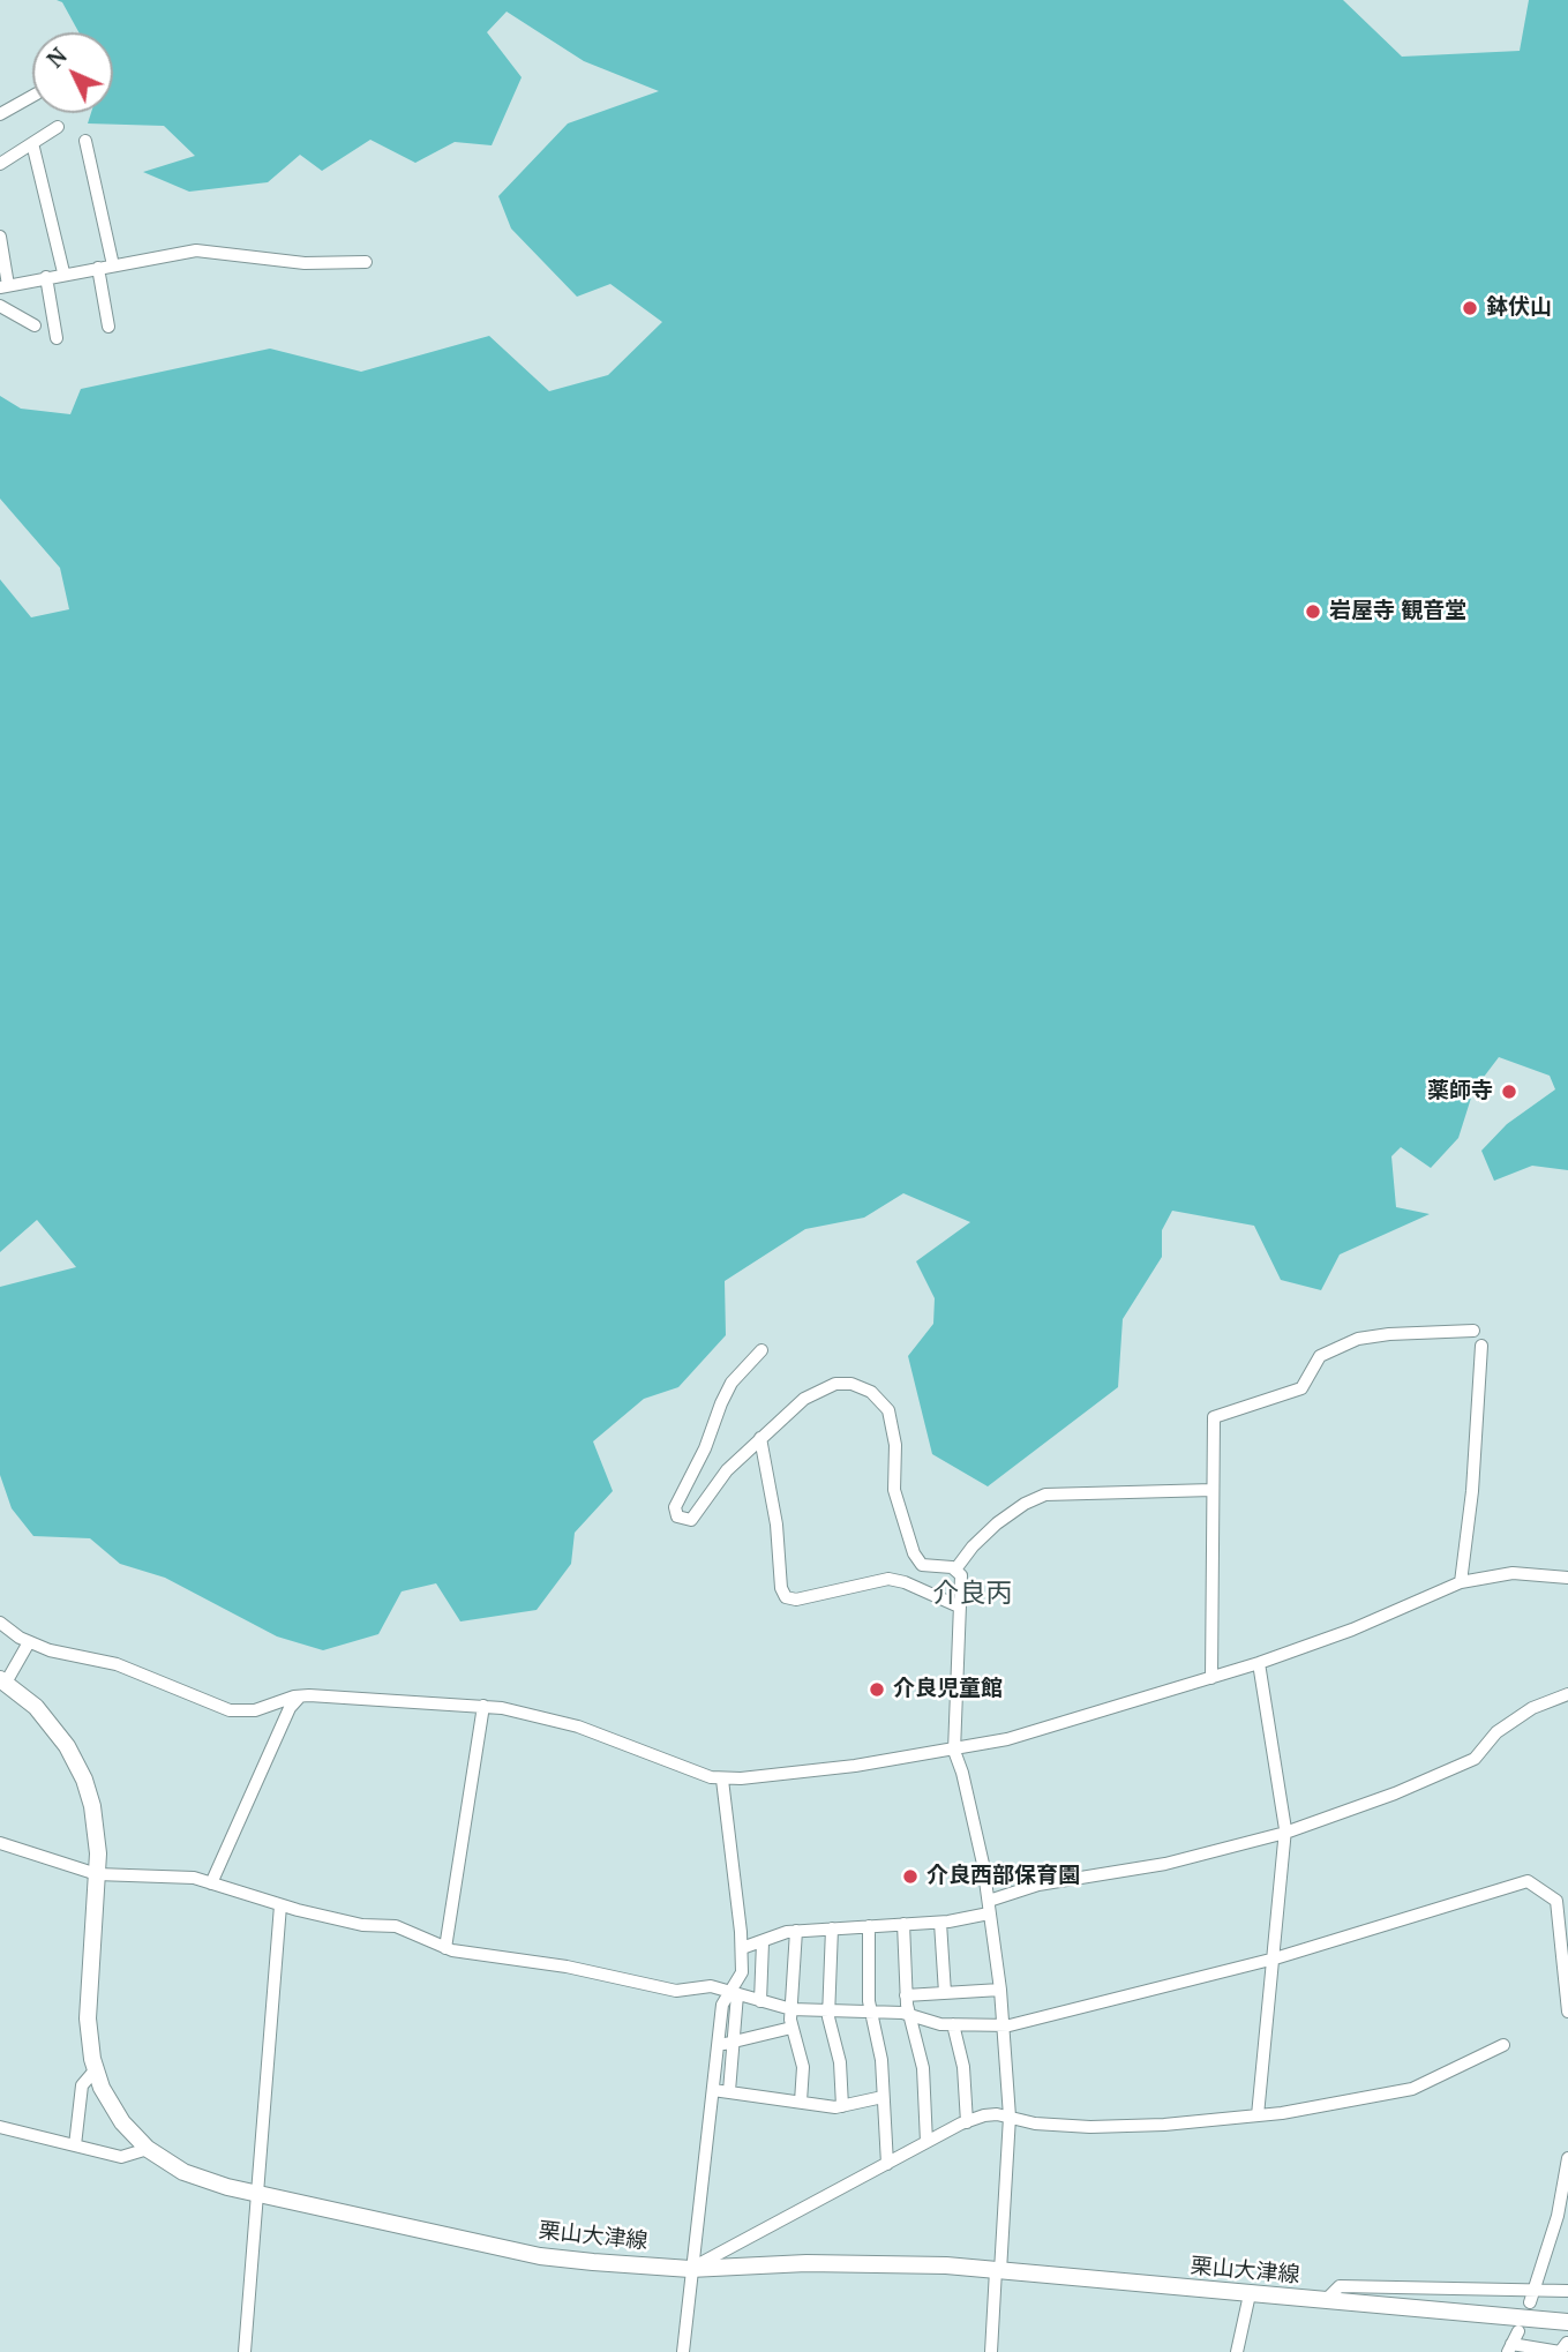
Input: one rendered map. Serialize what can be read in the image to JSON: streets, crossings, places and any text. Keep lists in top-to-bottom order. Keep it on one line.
{"streets":{"main road":["栗山大津線"]},"districts":["介良丙"],"places":["鉢伏山","岩屋寺 観音堂","薬師寺","介良児童館","介良西部保育園"],"north":"top left"}
